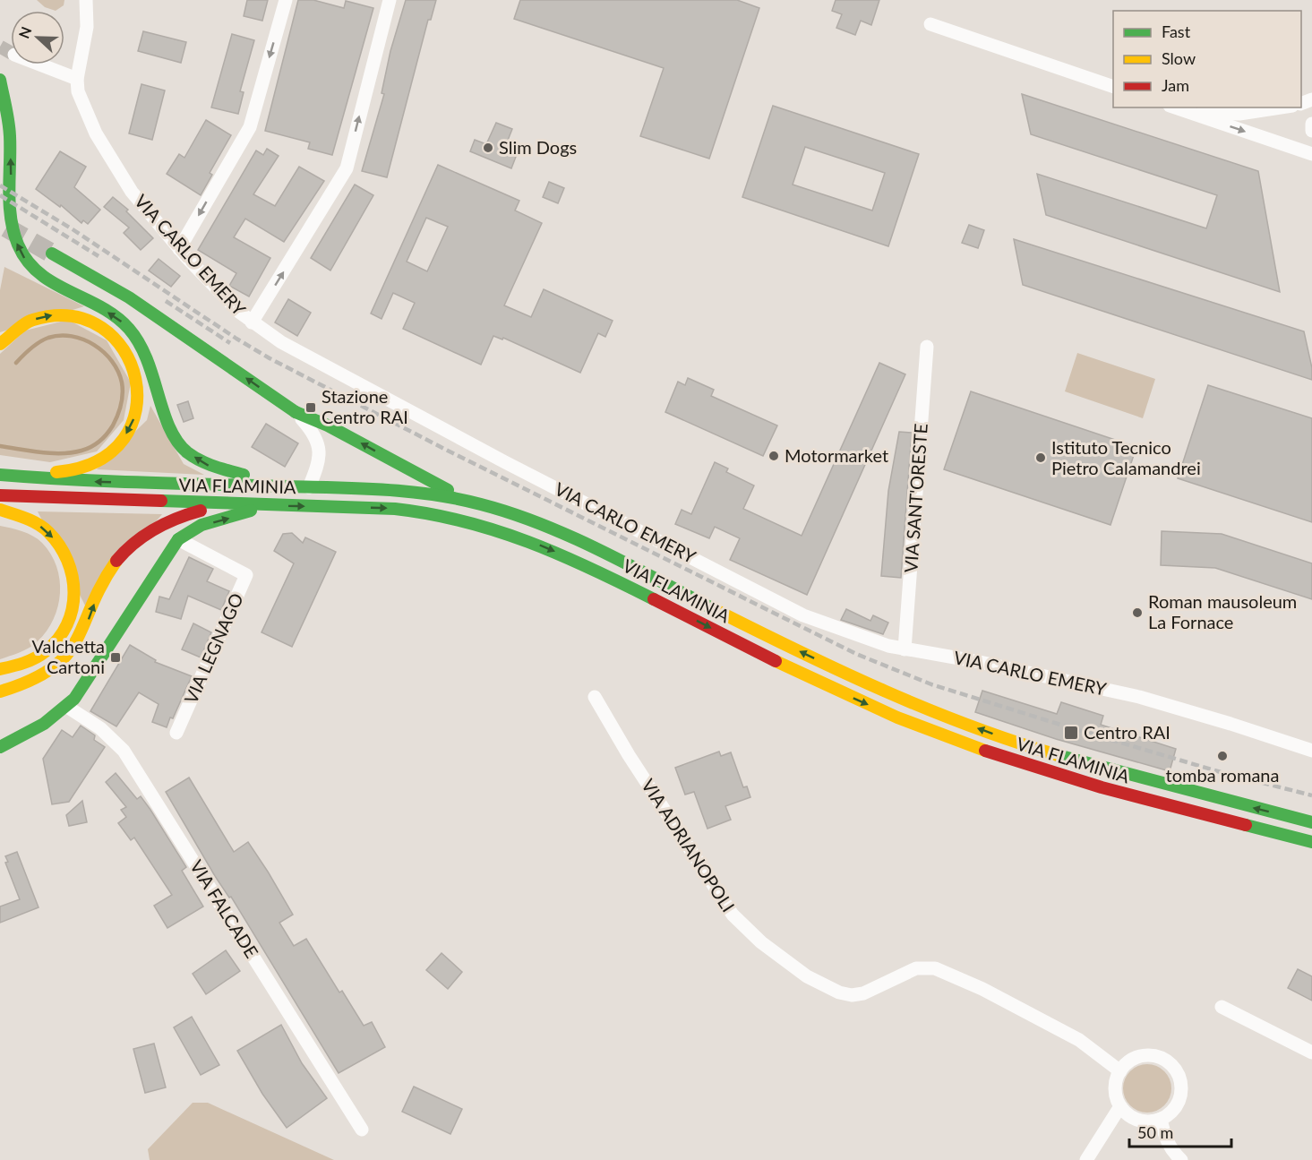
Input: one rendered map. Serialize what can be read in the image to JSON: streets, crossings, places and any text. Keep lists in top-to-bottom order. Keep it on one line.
{"streets":{"main road":["VIA FLAMINIA"],"street":["VIA CARLO EMERY","VIA SANT'ORESTE","VIA LEGNAGO","VIA ADRIANOPOLI","VIA FALCADE"]},"crossings":[["VIA CARLO EMERY","VIA SANT'ORESTE"]],"places":{"other":["Slim Dogs","Motormarket","Istituto Tecnico Pietro Calamandrei","Roman mausoleum La Fornace","tomba romana"],"transit":["Stazione Centro RAI","Valchetta Cartoni","Centro RAI"]},"legend":["Fast","Slow","Jam"],"scale_bar":"50 m","north":"left"}
